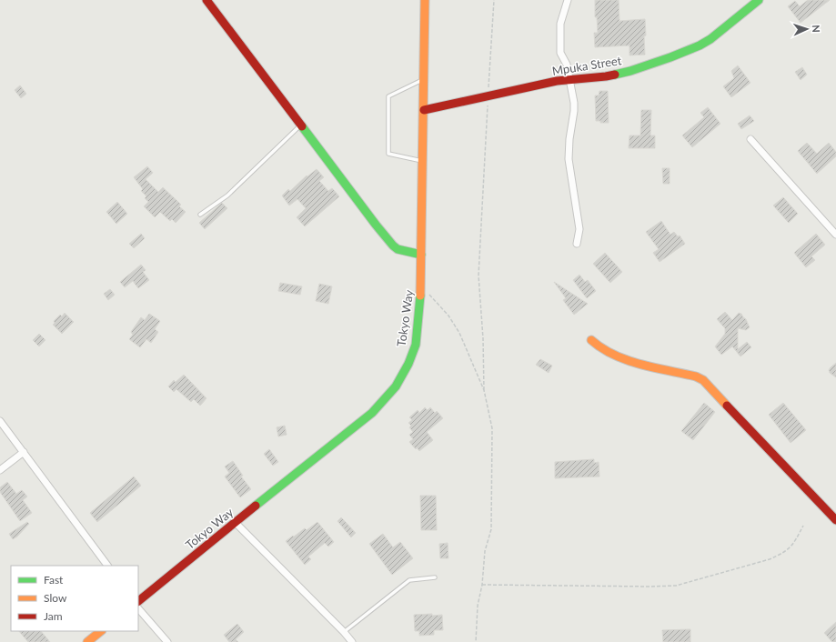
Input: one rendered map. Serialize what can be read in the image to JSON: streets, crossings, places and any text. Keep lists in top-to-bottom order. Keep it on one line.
{"streets":{"street":["Mpuka Street","Tokyo Way"]},"crossings":[["Mpuka Street","Tokyo Way"]],"legend":["Fast","Slow","Jam"],"north":"right"}
